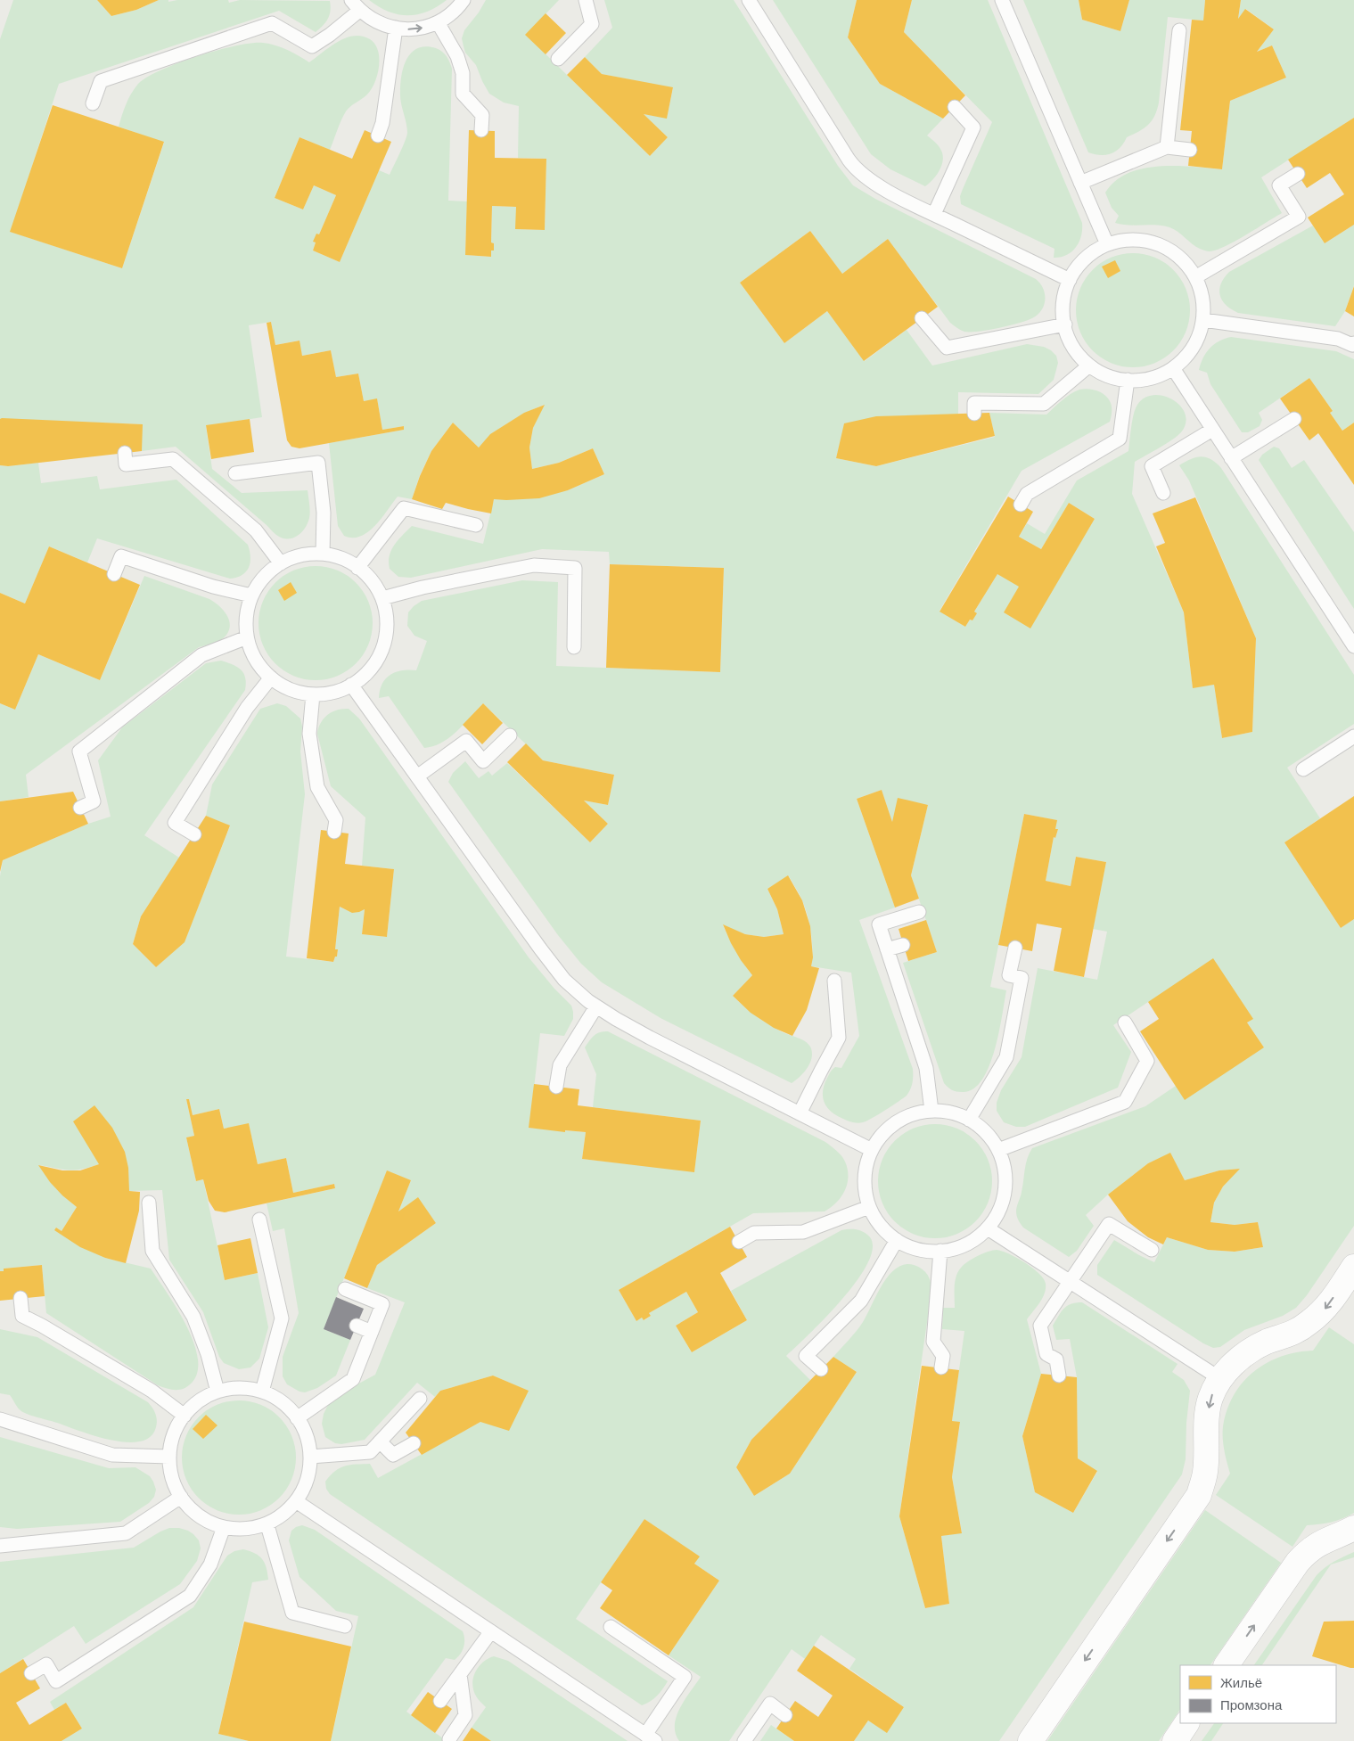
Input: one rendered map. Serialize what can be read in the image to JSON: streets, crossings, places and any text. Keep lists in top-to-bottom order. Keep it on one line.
{"legend":["Жильё","Промзона"]}
